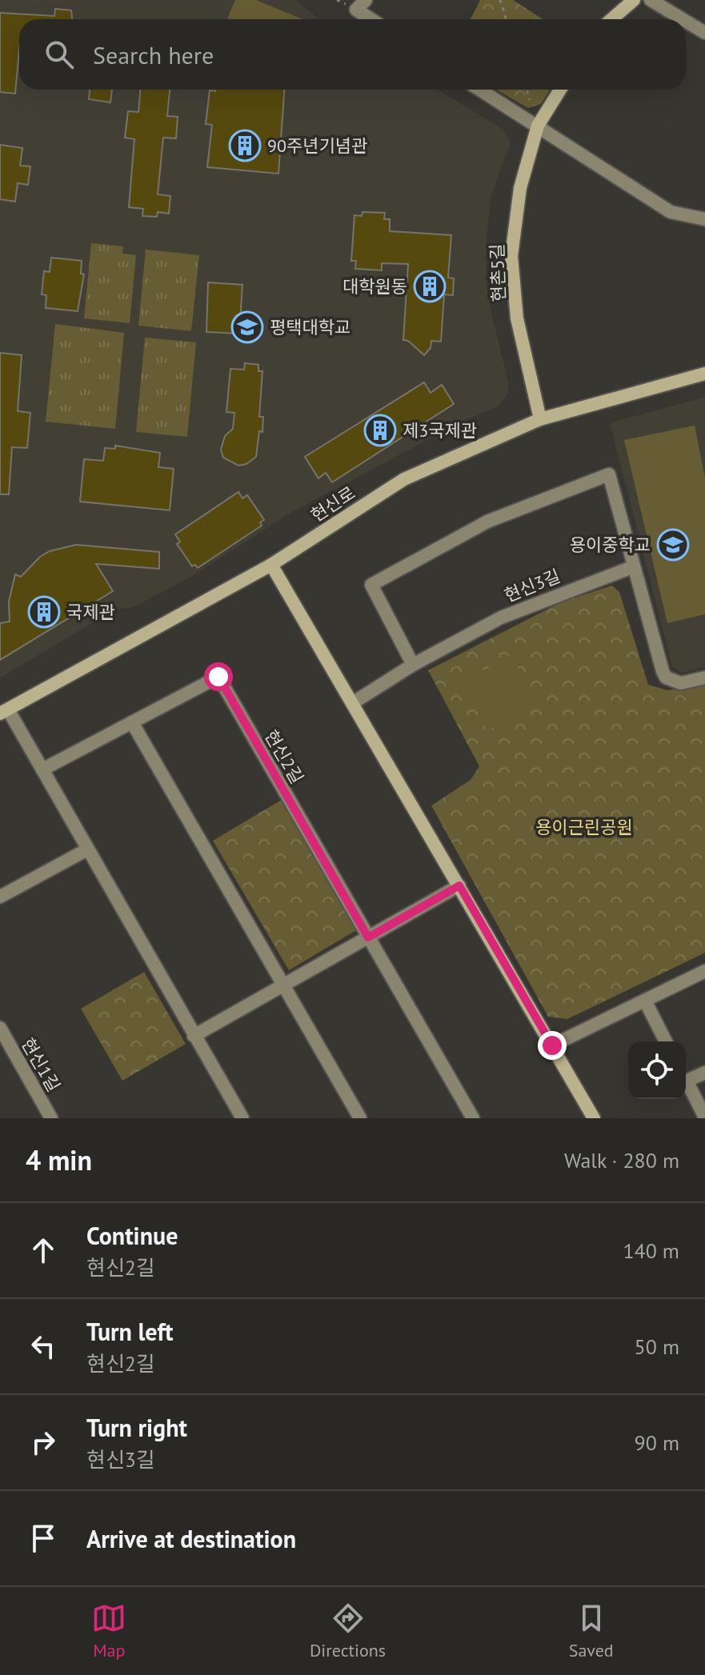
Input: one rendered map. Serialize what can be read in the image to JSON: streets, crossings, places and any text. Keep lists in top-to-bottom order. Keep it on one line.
{"streets":{"street":["현촌5길","현신로","현신3길","현신2길","현신1길"]},"crossings":[["현촌5길","현신로"]],"parks":["용이근린공원"],"places":{"building":["90주년기념관","대학원동","제3국제관","국제관"],"school or university":["평택대학교","용이중학교"]},"page":{"search":"Search here","heading":["4 min","Walk · 280 m"],"list":[["Continue","현신2길","140 m"],["Turn left","현신2길","50 m"],["Turn right","현신3길","90 m"],"Arrive at destination"],"nav":["Map","Directions","Saved"]}}
